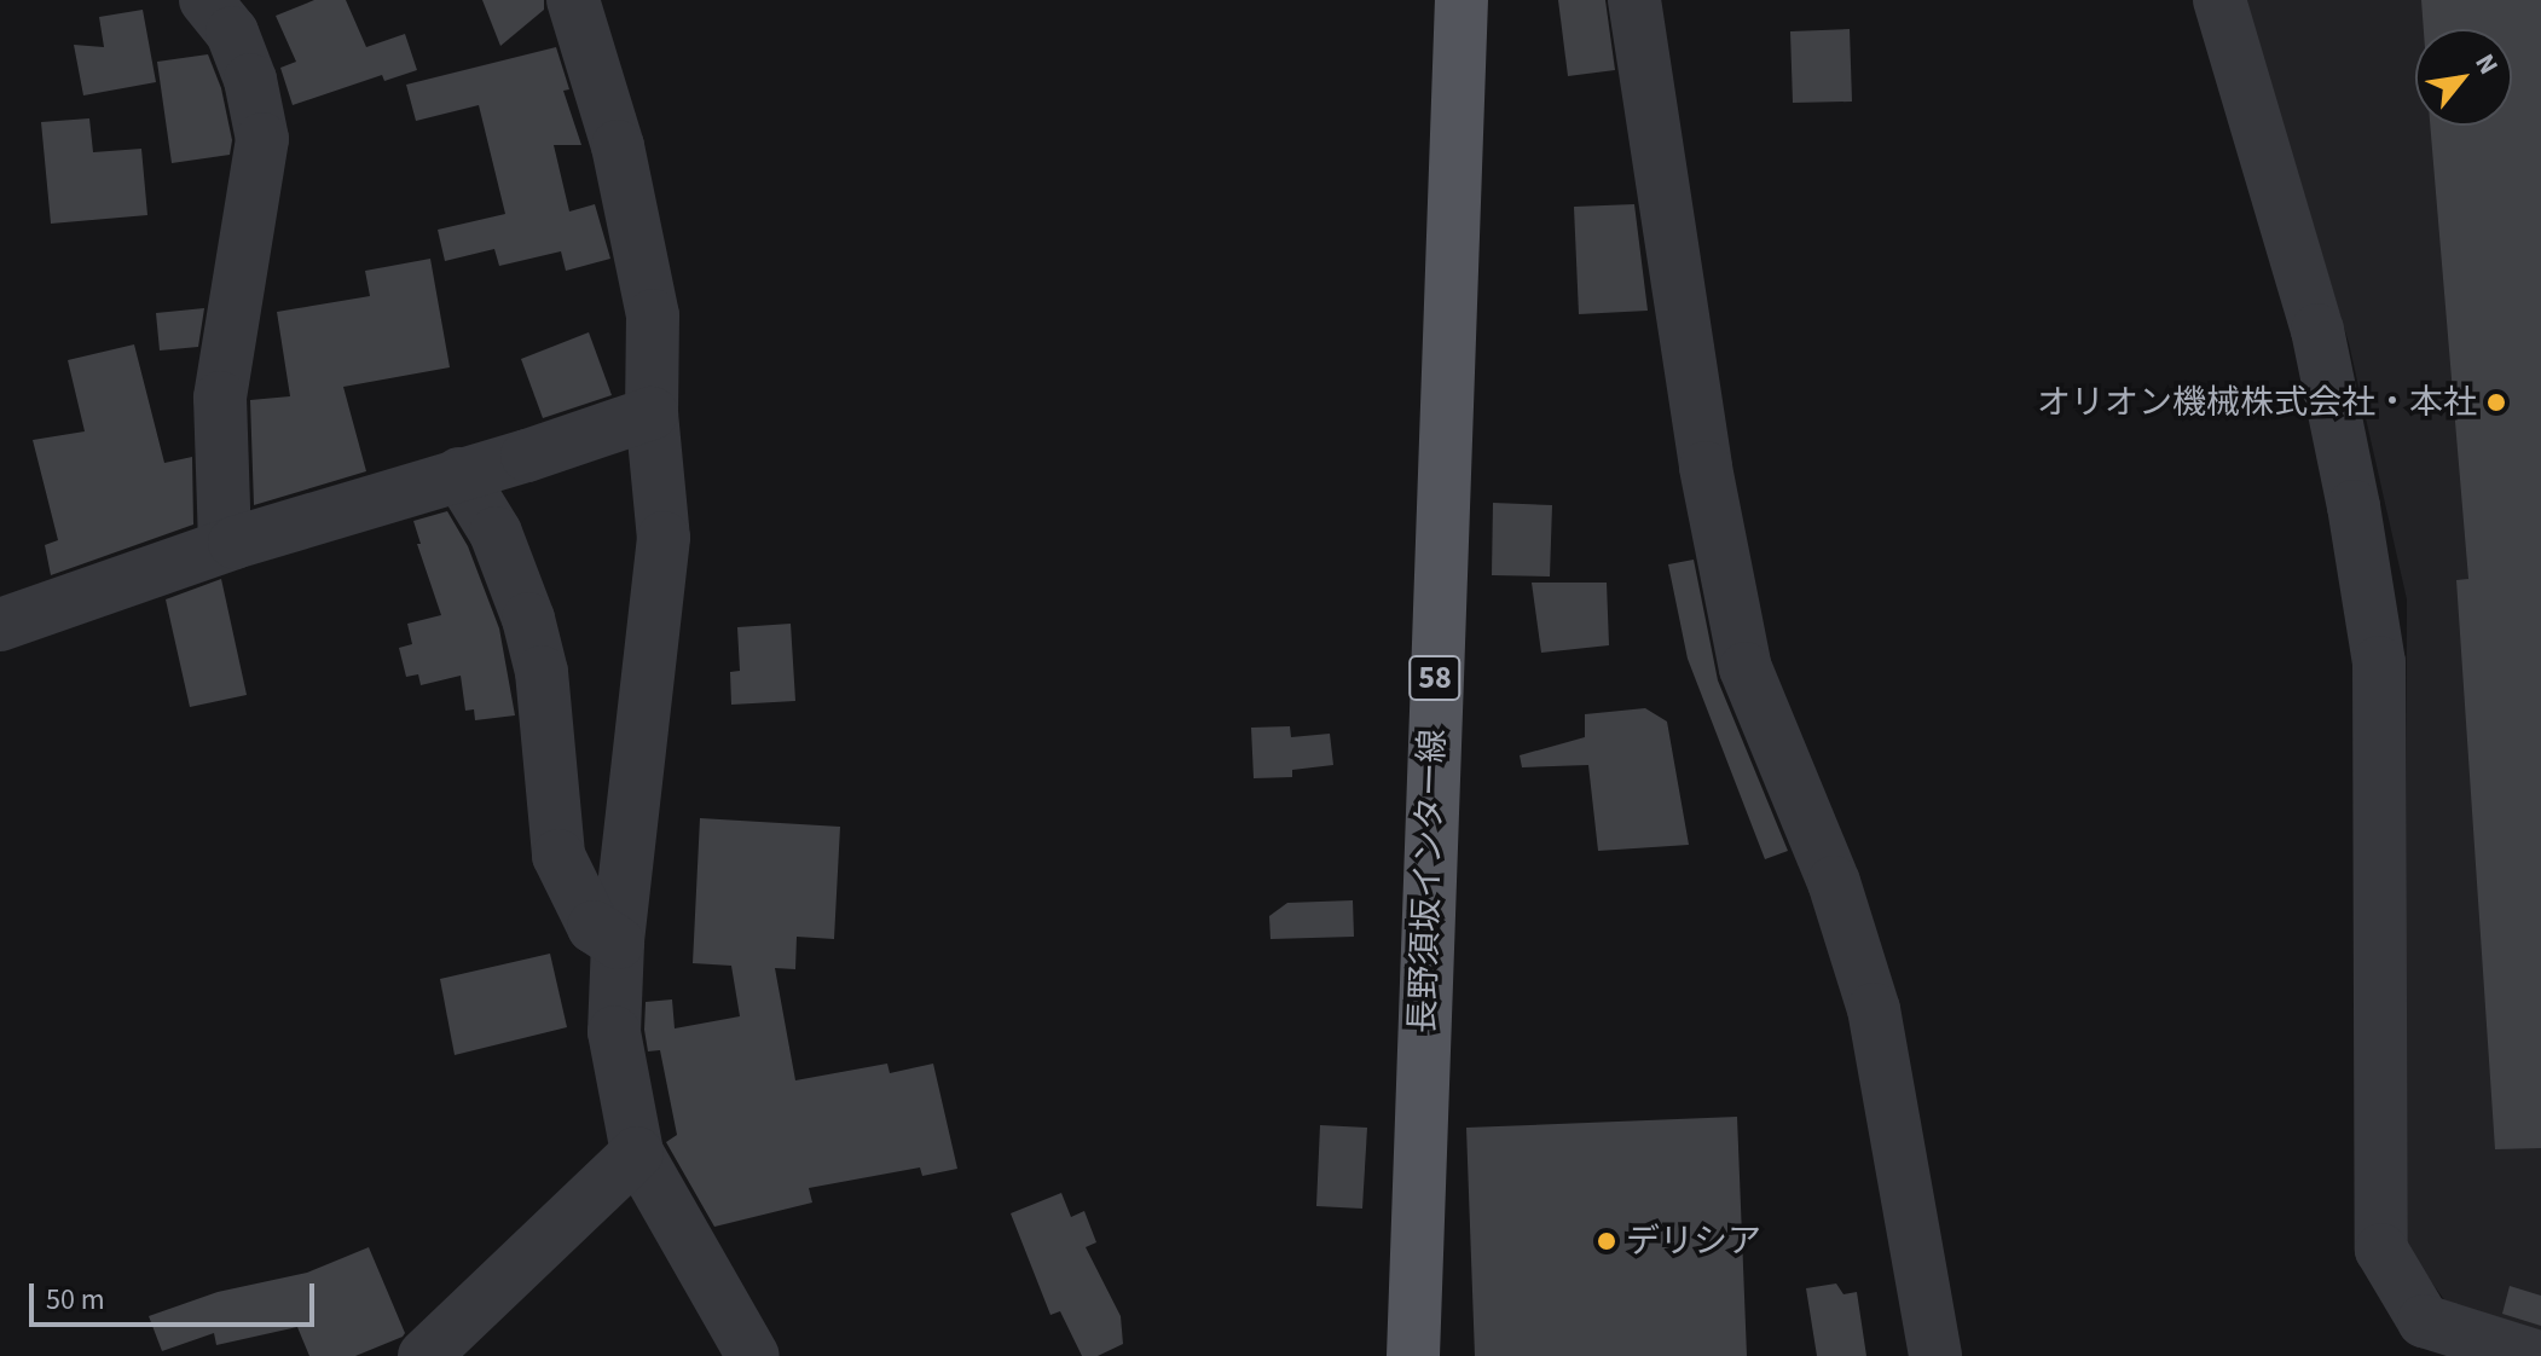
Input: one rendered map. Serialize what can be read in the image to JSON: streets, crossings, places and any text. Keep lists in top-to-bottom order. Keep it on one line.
{"streets":{"main road":["58","長野須坂インター線"]},"places":["オリオン機械株式会社・本社","デリシア"],"scale_bar":"50 m","north":"top right"}
